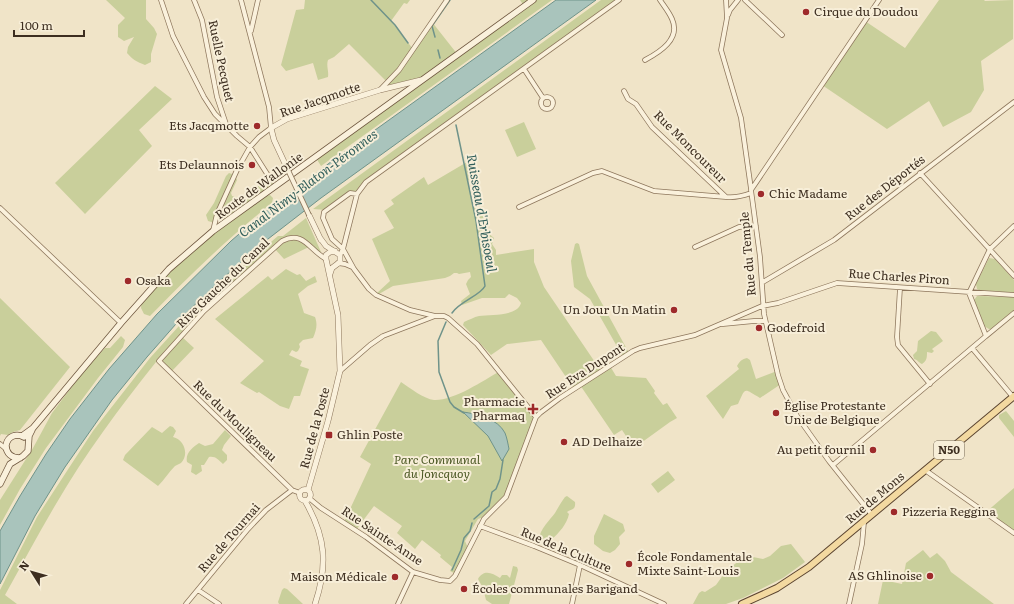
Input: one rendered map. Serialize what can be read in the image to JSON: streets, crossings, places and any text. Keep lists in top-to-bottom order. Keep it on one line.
{"streets":{"main road":["Route de Wallonie","N50","Rue de Mons"],"street":["Ruelle Pecquet","Rue Jacqmotte","Rue Moncoureur","Rue des Déportés","Rue du Temple","Rue Charles Piron","Rive Gauche du Canal","Rue Eva Dupont","Rue du Mouligneau","Rue de la Poste","Rue Sainte-Anne","Rue de Tournai","Rue de la Culture"]},"crossings":[["Rue Jacqmotte","Route de Wallonie"],["Rue Moncoureur","Rue du Temple"],["Rue des Déportés","Rue du Temple"],["Rue du Temple","Rue Charles Piron"],["Rue du Temple","Rue de Mons"],["Rue Charles Piron","Rue Eva Dupont"],["Rive Gauche du Canal","Rue du Mouligneau"],["Rive Gauche du Canal","Rue de la Poste"],["Rue du Mouligneau","Rue de la Poste"],["Rue du Mouligneau","Rue Sainte-Anne"],["Rue du Mouligneau","Rue de Tournai"],["Rue de la Poste","Rue Sainte-Anne"],["Rue Sainte-Anne","Rue de la Culture"]],"water":["Canal Nimy-Blaton-Péronnes","Ruisseau d'Erbisoeul"],"parks":["Parc Communal du Joncquoy"],"places":{"other":["Cirque du Doudou","Ets Jacqmotte","Ets Delaunnois","Chic Madame","Osaka","Un Jour Un Matin","Godefroid","Église Protestante Unie de Belgique","AD Delhaize","Au petit fournil","Pizzeria Reggina","École Fondamentale Mixte Saint-Louis","AS Ghlinoise","Maison Médicale","Écoles communales Barigand"],"health":["Pharmacie Pharmaq"],"transit":["Ghlin Poste"]},"scale_bar":"100 m","north":"top left"}
